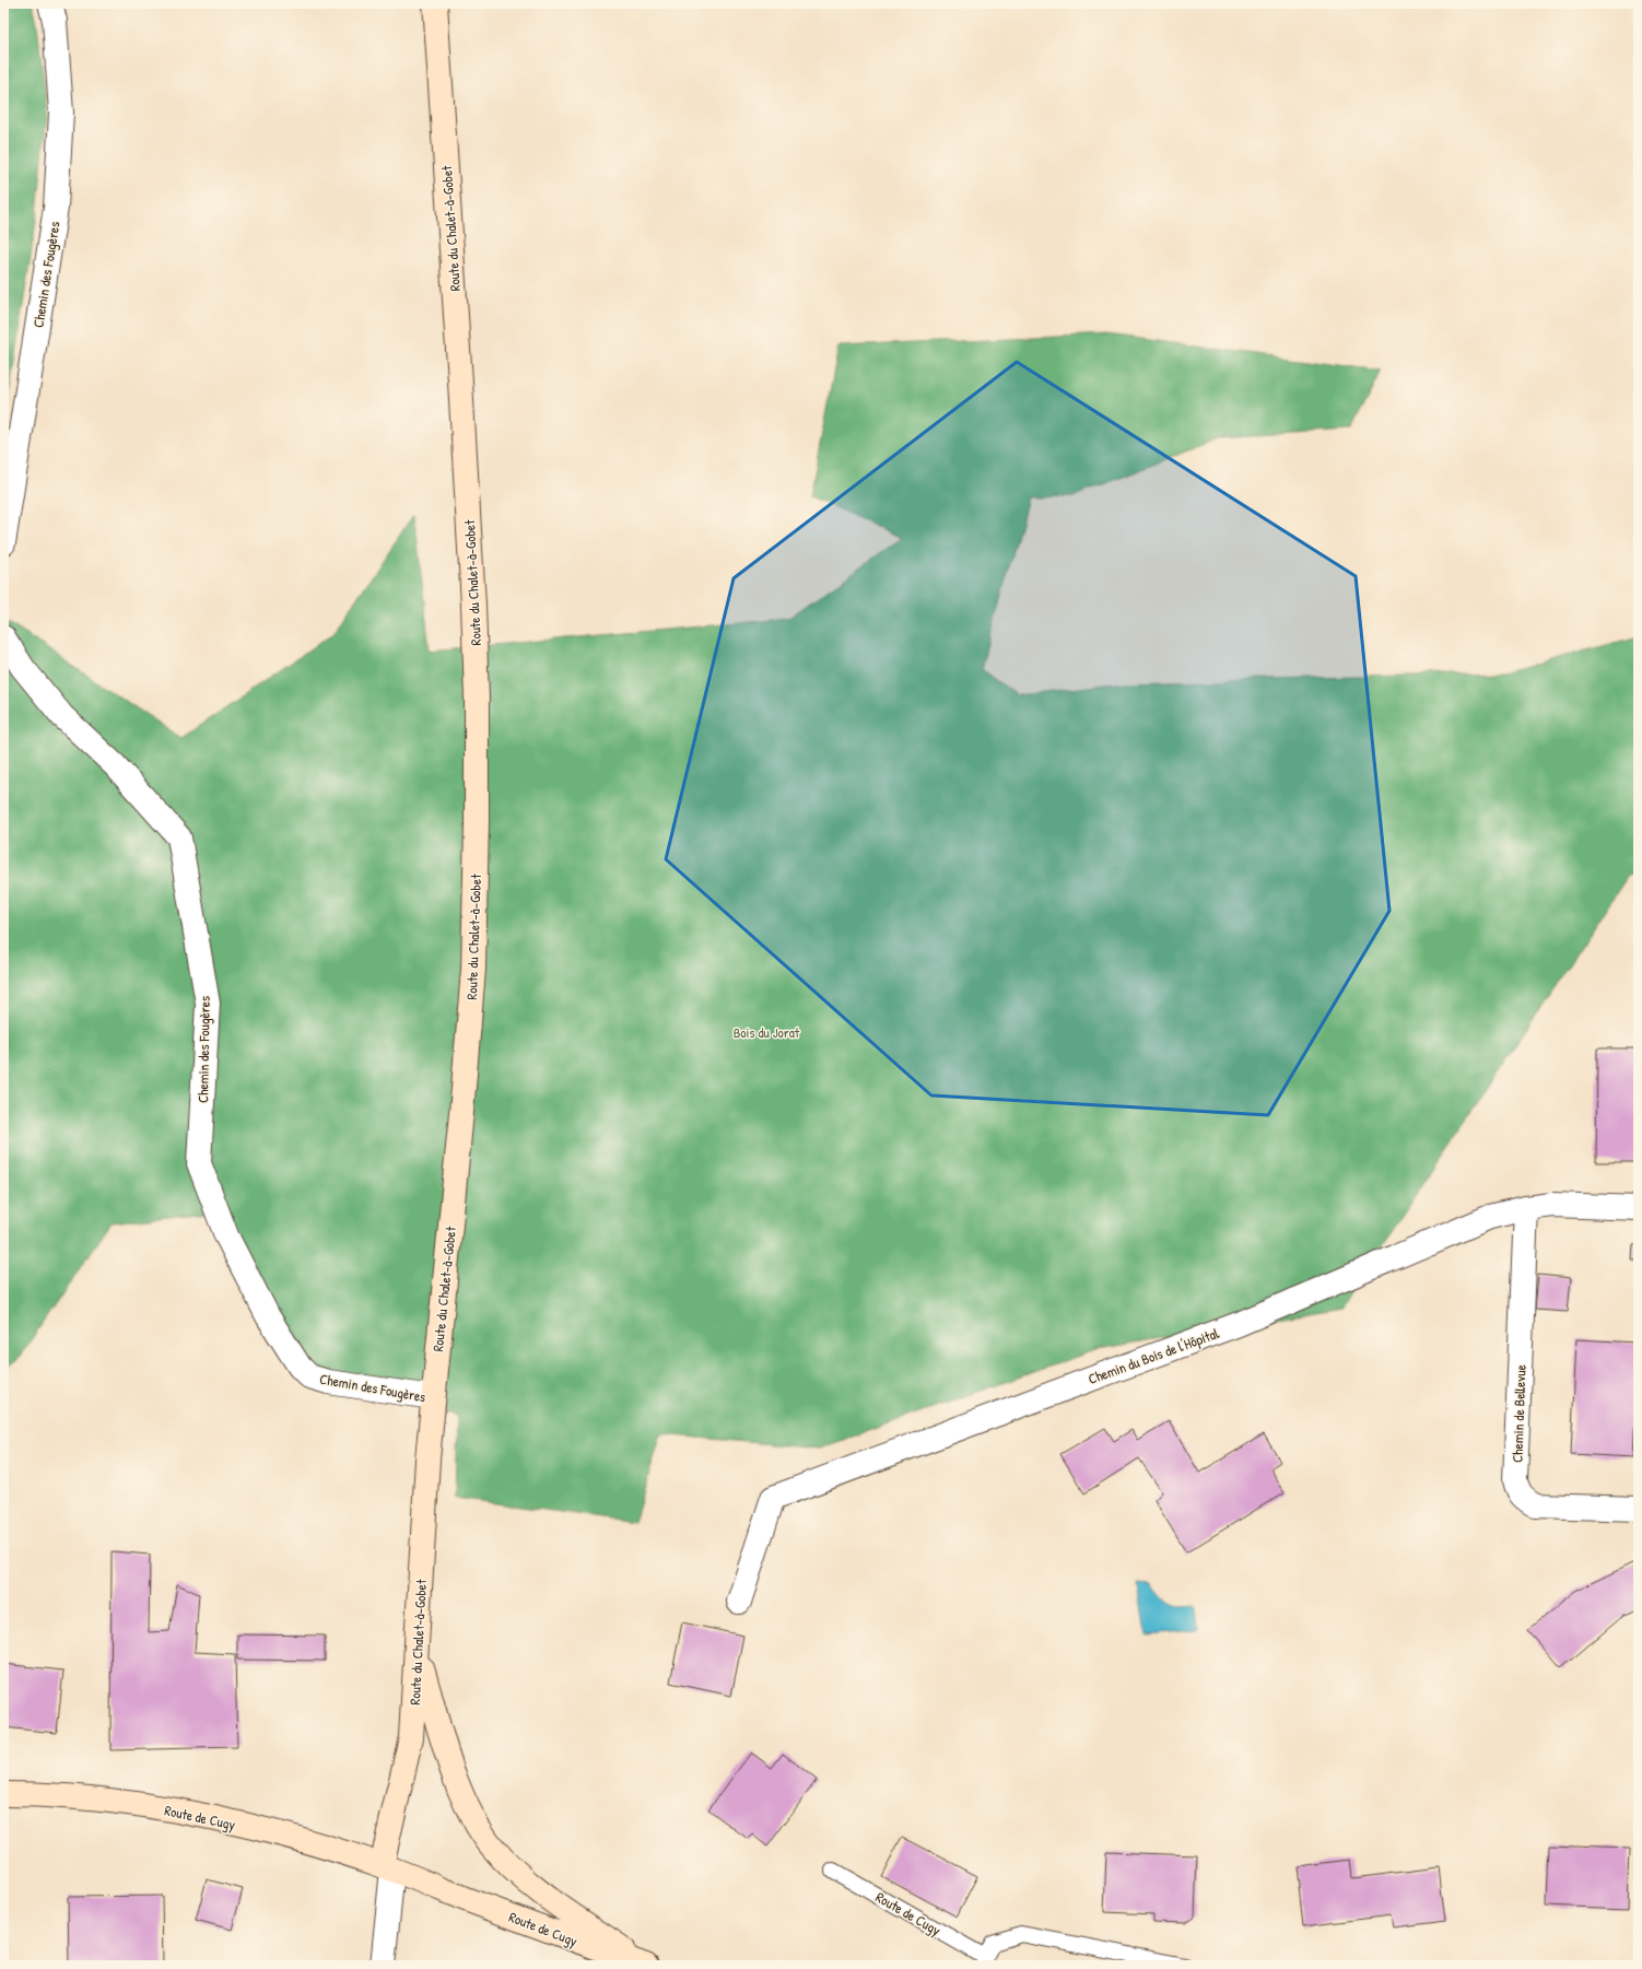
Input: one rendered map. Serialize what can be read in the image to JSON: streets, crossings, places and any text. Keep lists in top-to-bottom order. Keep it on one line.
{"streets":{"main road":["Route du Chalet-à-Gobet","Route de Cugy"],"street":["Chemin des Fougères","Chemin du Bois de l'Hôpital","Chemin de Bellevue"]},"crossings":[["Route du Chalet-à-Gobet","Chemin des Fougères"],["Route du Chalet-à-Gobet","Route de Cugy"],["Chemin du Bois de l'Hôpital","Chemin de Bellevue"]],"parks":["Bois du Jorat"]}
